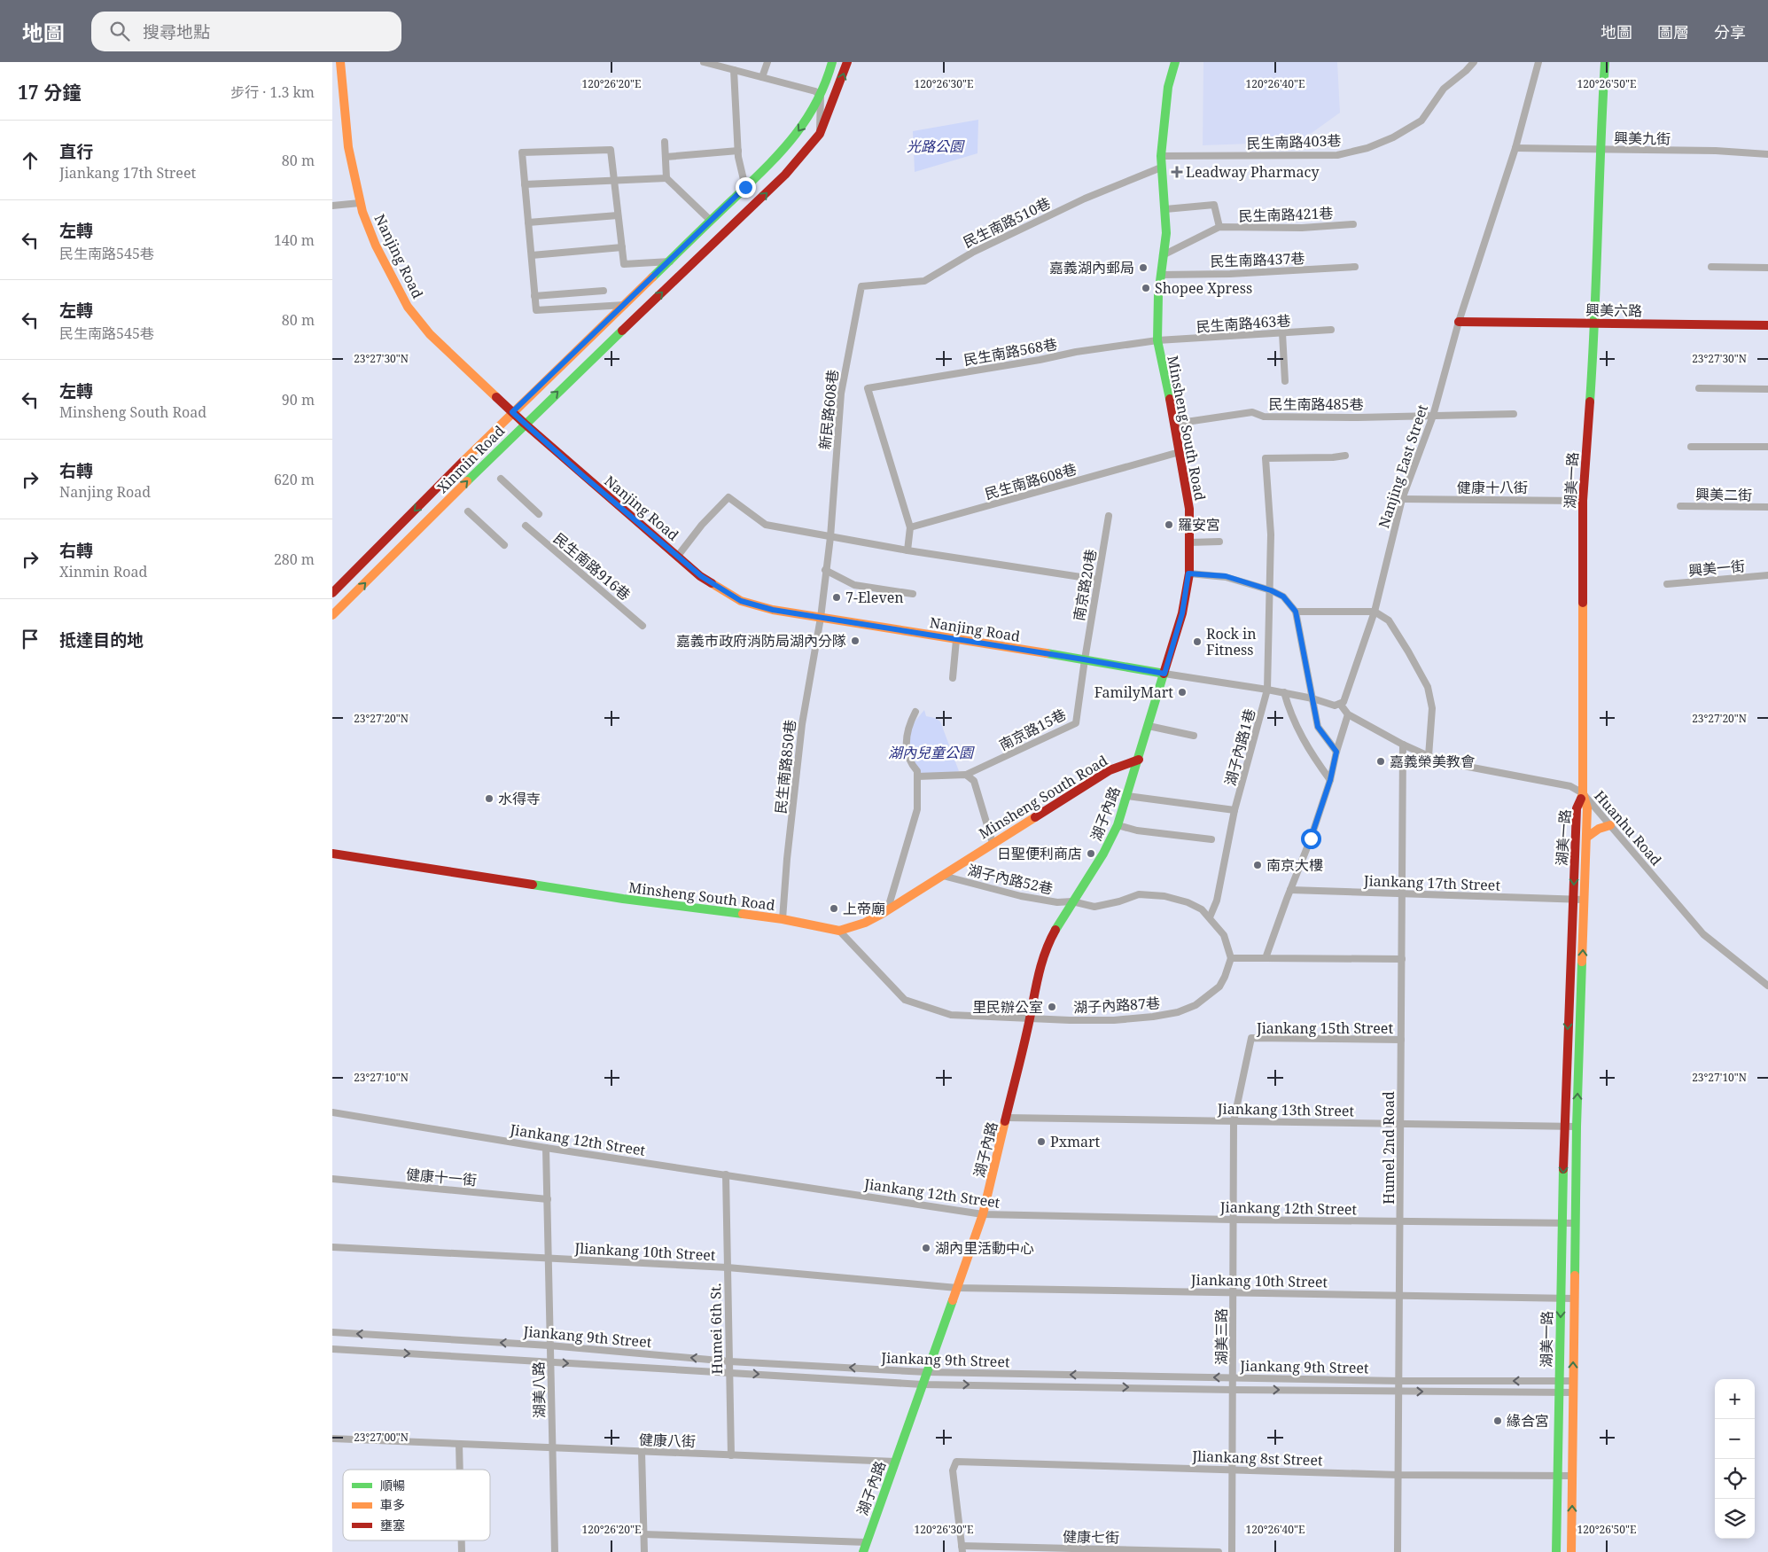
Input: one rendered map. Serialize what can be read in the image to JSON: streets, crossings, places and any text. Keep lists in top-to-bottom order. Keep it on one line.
{"streets":{"street":["興美九街","民生南路403巷","民生南路421巷","民生南路510巷","Nanjing Road","民生南路437巷","興美六路","民生南路463巷","民生南路568巷","民生南路485巷","新民路608巷","Minsheng South Road","Xinmin Road","Nanjing East Street","湖美一路","民生南路608巷","健康十八街","興美二街","民生南路916巷","興美一街","南京路20巷","南京路15巷","湖子內路1巷","民生南路850巷","湖子內路","Huanhu Road","湖子內路52巷","Jiankang 17th Street","湖子內路87巷","Jiankang 15th Street","Jiankang 13th Street","Jiankang 12th Street","Humel 2nd Road","健康十一街","Jliankang 10th Street","Jiankang 10th Street","Humei 6th St.","Jiankang 9th Street","湖美三路","湖美八路","健康八街","Jliankang 8st Street","健康七街"]},"crossings":[["興美九街","Nanjing East Street"],["興美九街","湖美一路"],["民生南路403巷","Minsheng South Road"],["民生南路421巷","Minsheng South Road"],["民生南路510巷","新民路608巷"],["民生南路510巷","Minsheng South Road"],["Nanjing Road","Minsheng South Road"],["Nanjing Road","Xinmin Road"],["Nanjing Road","南京路20巷"],["Nanjing Road","南京路15巷"],["Nanjing Road","民生南路850巷"],["民生南路437巷","Minsheng South Road"],["興美六路","Nanjing East Street"],["興美六路","湖美一路"],["民生南路463巷","民生南路568巷"],["民生南路463巷","Minsheng South Road"],["民生南路568巷","Minsheng South Road"],["民生南路568巷","民生南路608巷"],["民生南路485巷","Minsheng South Road"],["民生南路485巷","Nanjing East Street"],["新民路608巷","民生南路850巷"],["Minsheng South Road","民生南路608巷"],["Minsheng South Road","民生南路850巷"],["Minsheng South Road","湖子內路"],["Minsheng South Road","湖子內路52巷"],["Minsheng South Road","湖子內路87巷"],["Nanjing East Street","健康十八街"],["Nanjing East Street","Huanhu Road"],["湖美一路","健康十八街"],["湖美一路","Huanhu Road"],["湖美一路","Jiankang 17th Street"],["湖美一路","Jiankang 13th Street"],["湖美一路","Jiankang 12th Street"],["湖美一路","Jiankang 10th Street"],["湖美一路","Jiankang 9th Street"],["湖美一路","Jliankang 8st Street"],["南京路20巷","南京路15巷"],["湖子內路1巷","湖子內路52巷"],["湖子內路","湖子內路52巷"],["湖子內路","湖子內路87巷"],["湖子內路","Jiankang 13th Street"],["湖子內路","Jiankang 12th Street"],["湖子內路","Jliankang 10th Street"],["湖子內路","Jiankang 10th Street"],["湖子內路","Jiankang 9th Street"],["湖子內路","健康八街"],["Huanhu Road","Humel 2nd Road"],["湖子內路52巷","湖子內路87巷"],["Jiankang 17th Street","Humel 2nd Road"],["Jiankang 15th Street","Jiankang 13th Street"],["Jiankang 15th Street","Humel 2nd Road"],["Jiankang 15th Street","湖美三路"],["Jiankang 13th Street","Humel 2nd Road"],["Jiankang 13th Street","湖美三路"],["Jiankang 12th Street","Humel 2nd Road"],["Jiankang 12th Street","Humei 6th St."],["Jiankang 12th Street","湖美三路"],["Jiankang 12th Street","湖美八路"],["Humel 2nd Road","Jiankang 10th Street"],["Humel 2nd Road","Jiankang 9th Street"],["Humel 2nd Road","Jliankang 8st Street"],["健康十一街","湖美八路"],["Jliankang 10th Street","Jiankang 10th Street"],["Jliankang 10th Street","Humei 6th St."],["Jliankang 10th Street","湖美八路"],["Jiankang 10th Street","湖美三路"],["Humei 6th St.","Jiankang 9th Street"],["Humei 6th St.","健康八街"],["Jiankang 9th Street","湖美三路"],["Jiankang 9th Street","湖美八路"],["湖美三路","Jliankang 8st Street"],["湖美八路","健康八街"],["Jliankang 8st Street","健康七街"]],"parks":["光路公園","湖內兒童公園"],"places":{"health":["Leadway Pharmacy"],"other":["嘉義湖內郵局","Shopee Xpress","羅安宮","7-Eleven","嘉義市政府消防局湖內分隊","Rock in Fitness","FamilyMart","嘉義榮美教會","水得寺","日聖便利商店","南京大樓","上帝廟","里民辦公室","Pxmart","湖內里活動中心","緣合宮"]},"legend":["順暢","車多","壅塞"],"page":{"header":"地圖","search":"搜尋地點","nav":["地圖","圖層","分享"],"heading":["17 分鐘","步行 · 1.3 km"],"list":[["直行","Jiankang 17th Street","80 m"],["左轉","民生南路545巷","140 m"],["左轉","民生南路545巷","80 m"],["左轉","Minsheng South Road","90 m"],["右轉","Nanjing Road","620 m"],["右轉","Xinmin Road","280 m"],"抵達目的地"],"map_buttons":["+","−"]},"coordinates":["120°26'20\"E","120°26'30\"E","120°26'40\"E","120°26'50\"E","23°27'30\"N","23°27'20\"N","23°27'10\"N","23°27'00\"N"]}
